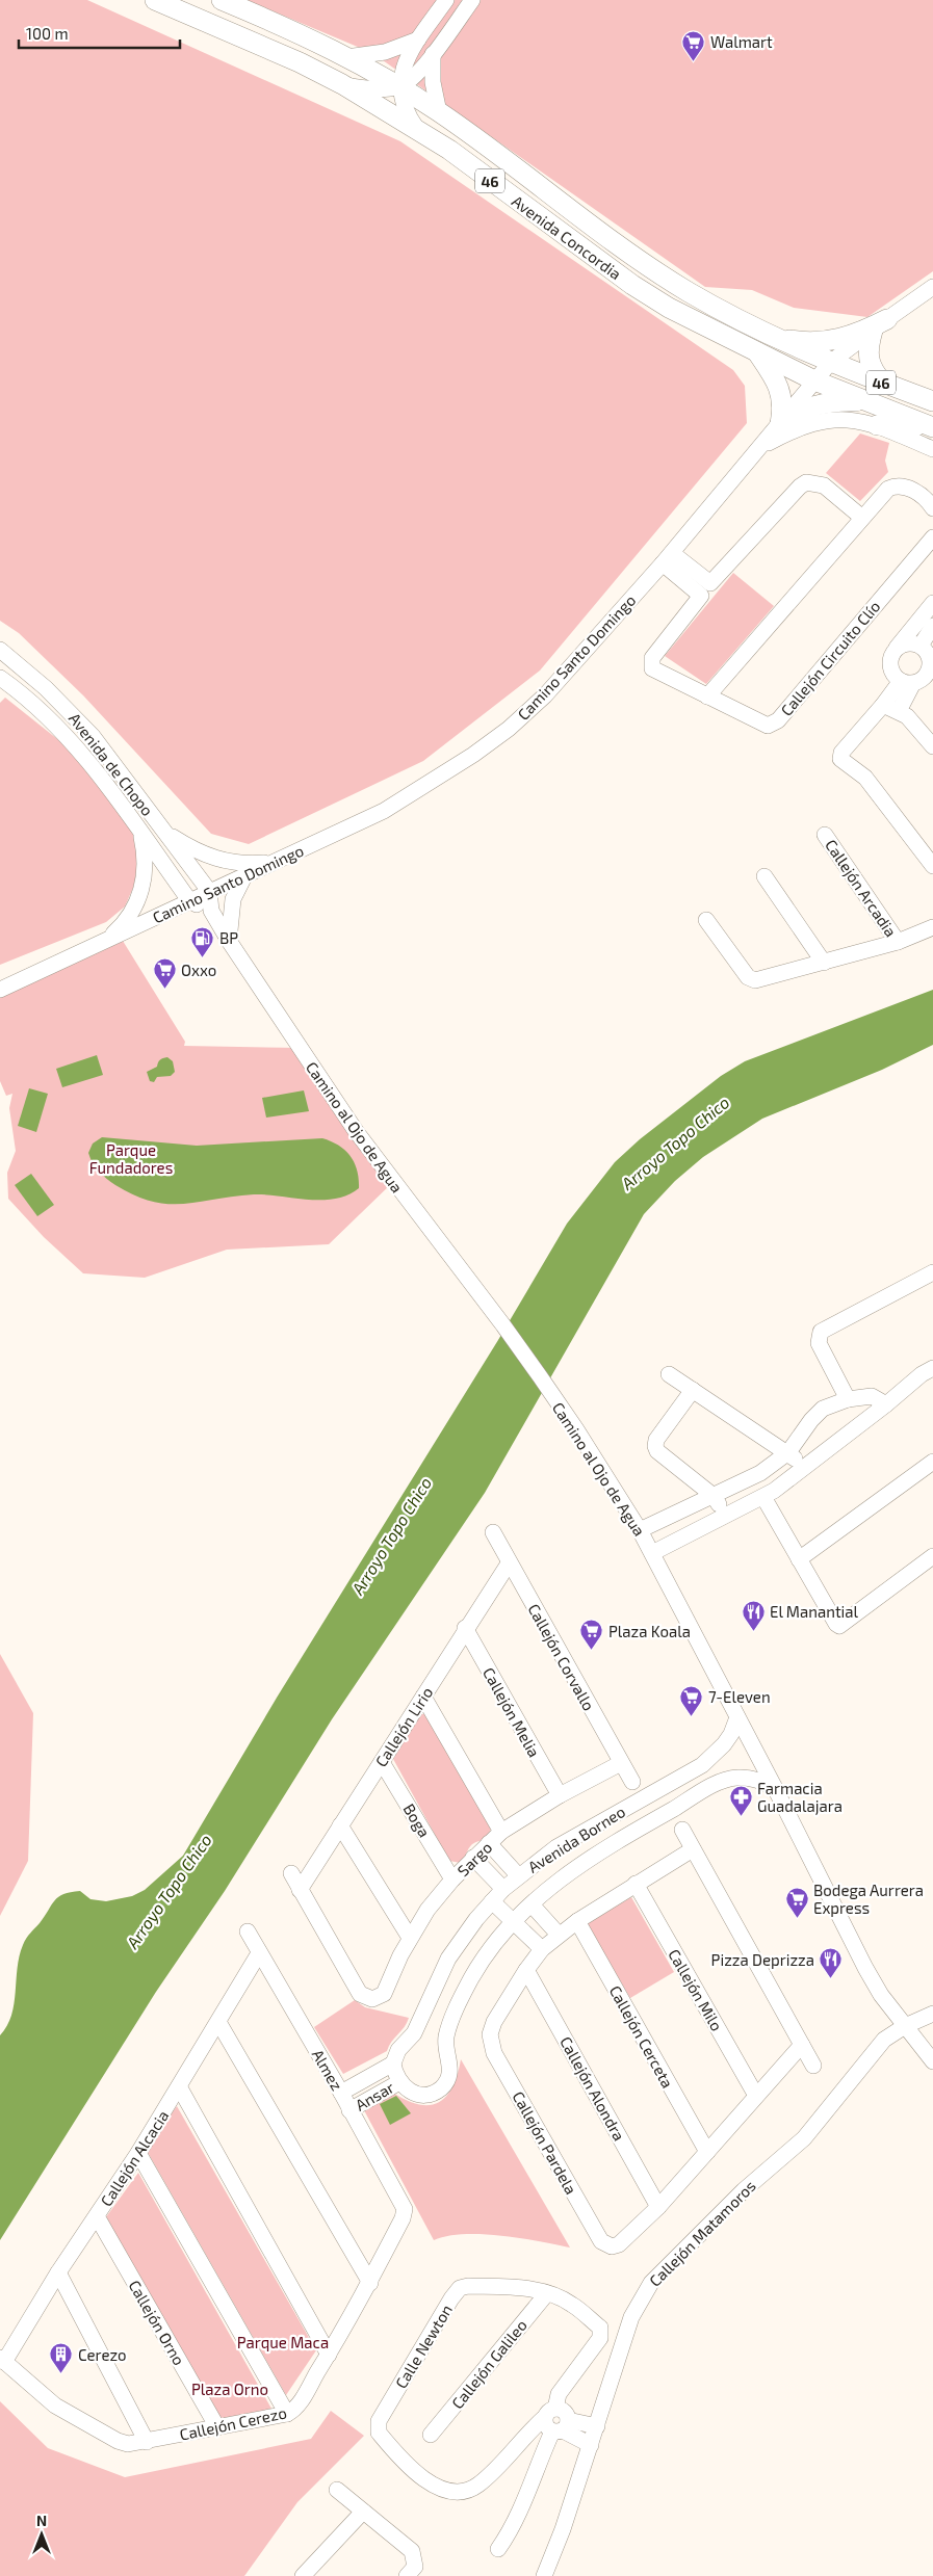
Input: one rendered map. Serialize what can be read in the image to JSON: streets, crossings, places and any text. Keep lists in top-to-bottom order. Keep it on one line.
{"streets":{"main road":["46","Avenida Concordia"],"street":["Camino Santo Domingo","Callejón Circuito Clío","Avenida de Chopo","Callejón Arcadia","Camino al Ojo de Agua","Callejón Corvallo","Callejón Melia","Callejón Lirio","Boga","Avenida Borneo","Sargo","Callejón Milo","Callejón Cerceta","Almez","Callejón Alondra","Ansar","Callejón Pardela","Callejón Alcacia","Callejón Matamoros","Callejón Orno","Calle Newton","Callejón Galileo","Callejón Cerezo"]},"crossings":[["Avenida Concordia","Camino Santo Domingo"],["Camino Santo Domingo","Callejón Circuito Clío"],["Camino Santo Domingo","Avenida de Chopo"],["Camino Santo Domingo","Camino al Ojo de Agua"],["Avenida de Chopo","Camino al Ojo de Agua"],["Camino al Ojo de Agua","Avenida Borneo"],["Camino al Ojo de Agua","Callejón Matamoros"],["Callejón Corvallo","Callejón Lirio"],["Callejón Corvallo","Sargo"],["Callejón Melia","Callejón Lirio"],["Callejón Melia","Sargo"],["Callejón Lirio","Boga"],["Callejón Lirio","Sargo"],["Boga","Sargo"],["Avenida Borneo","Ansar"],["Callejón Milo","Callejón Pardela"],["Callejón Cerceta","Callejón Pardela"],["Almez","Ansar"],["Almez","Callejón Alcacia"],["Almez","Callejón Cerezo"],["Callejón Alondra","Callejón Pardela"],["Callejón Alcacia","Callejón Orno"],["Callejón Alcacia","Callejón Cerezo"],["Callejón Orno","Callejón Cerezo"],["Calle Newton","Callejón Galileo"]],"water":["Arroyo Topo Chico"],"parks":["Parque Fundadores","Parque Maca","Plaza Orno"],"places":{"supermarket":["Walmart","Oxxo","Plaza Koala","7-Eleven","Bodega Aurrera Express"],"fuel station":["BP"],"restaurant":["El Manantial","Pizza Deprizza"],"pharmacy":["Farmacia Guadalajara"],"building":["Cerezo"]},"scale_bar":"100 m","north":"top"}
